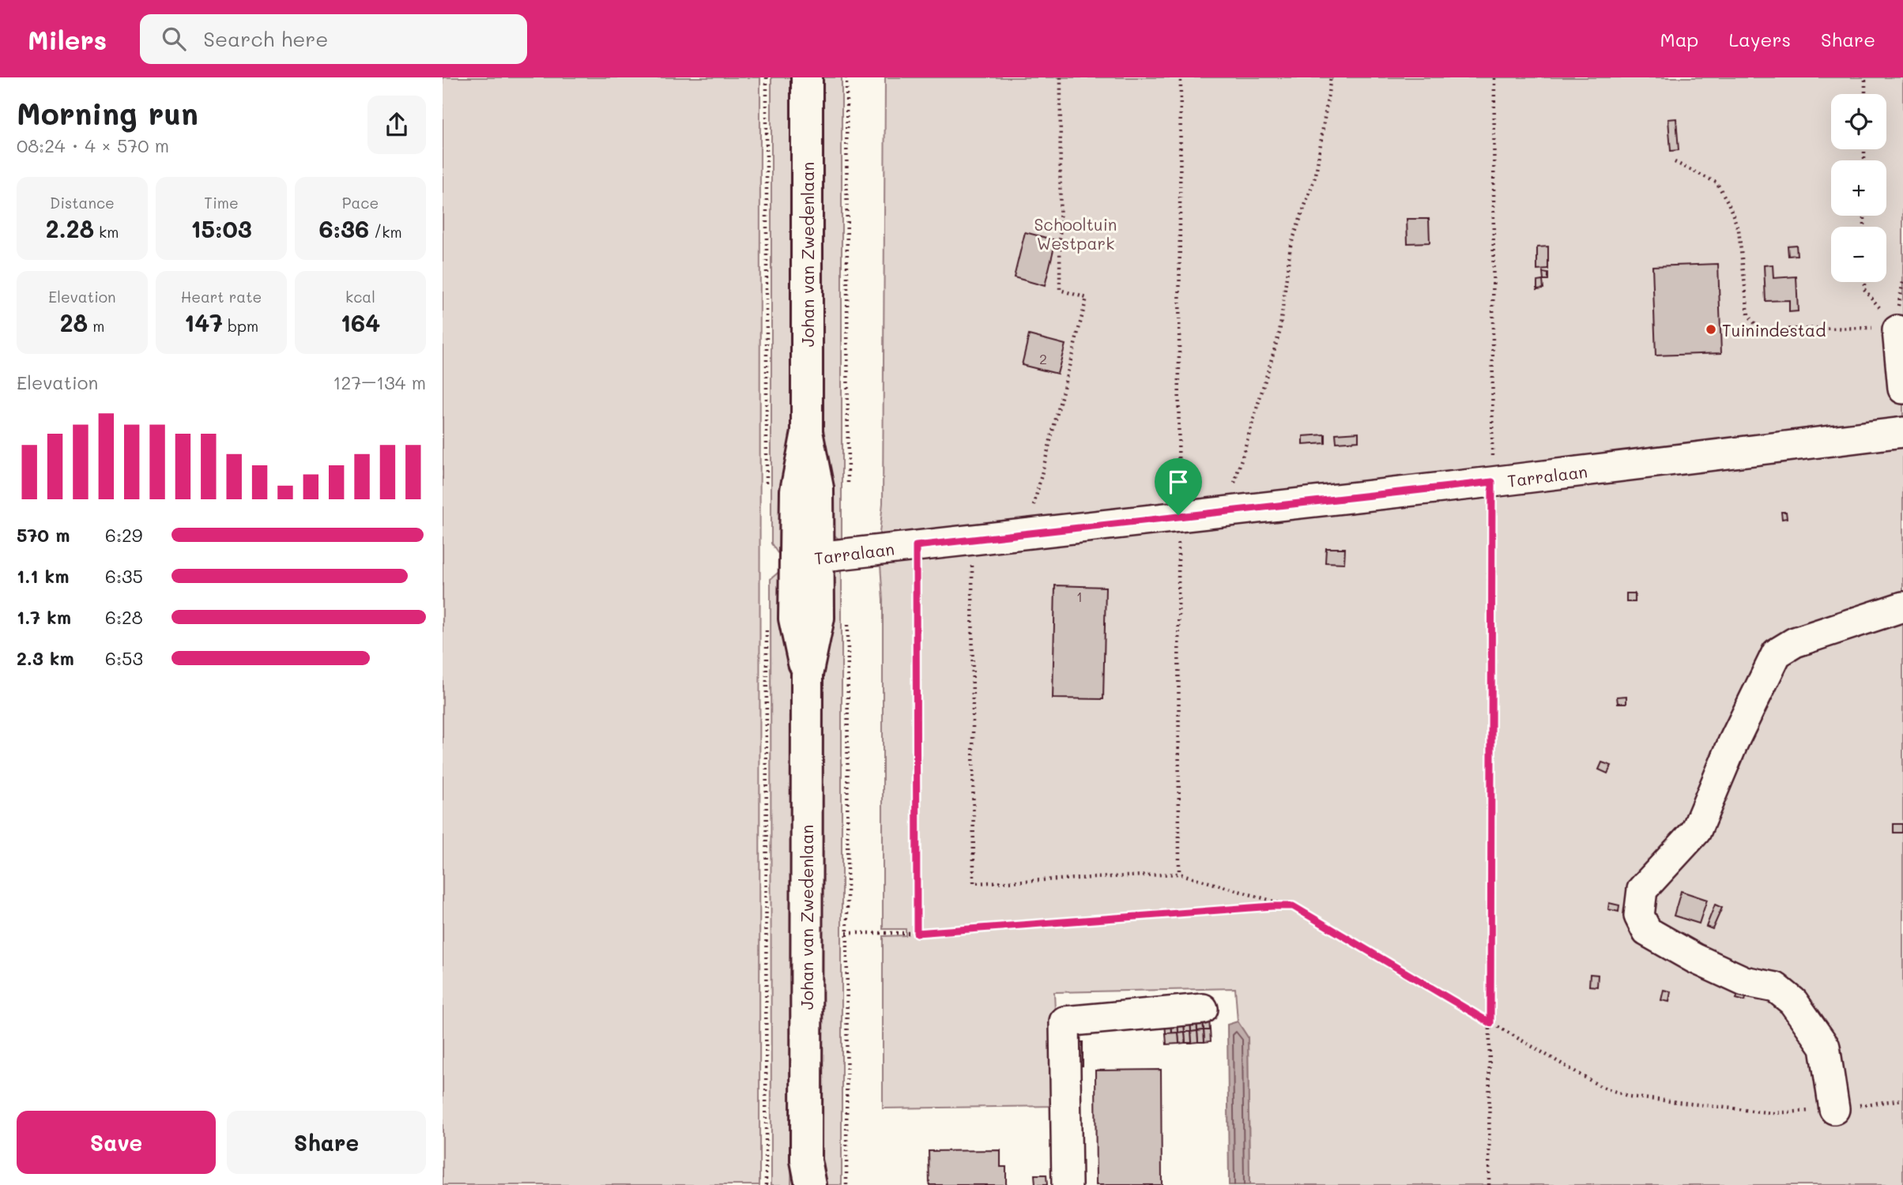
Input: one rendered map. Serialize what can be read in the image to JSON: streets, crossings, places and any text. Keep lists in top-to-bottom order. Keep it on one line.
{"streets":{"main road":["Johan van Zwedenlaan"],"street":["Tarralaan"]},"crossings":[["Johan van Zwedenlaan","Tarralaan"]],"parks":["Schooltuin Westpark"],"places":["Tuinindestad"],"house_numbers":["2","1"],"page":{"header":"Milers","search":"Search here","nav":["Map","Layers","Share"],"heading":["Morning run","08:24 · 4 × 570 m"],"map_buttons":["+","−"],"stats":[["Distance","2.28 km"],["Time","15:03"],["Pace","6:36 /km"],["Elevation","28 m"],["Heart rate","147 bpm"],["kcal","164"]],"chart":["Elevation","127–134 m"],"list":[{"name":"570 m","note":"6:29"},{"name":"1.1 km","note":"6:35"},{"name":"1.7 km","note":"6:28"},{"name":"2.3 km","note":"6:53"}],"buttons":["Save","Share"]}}
